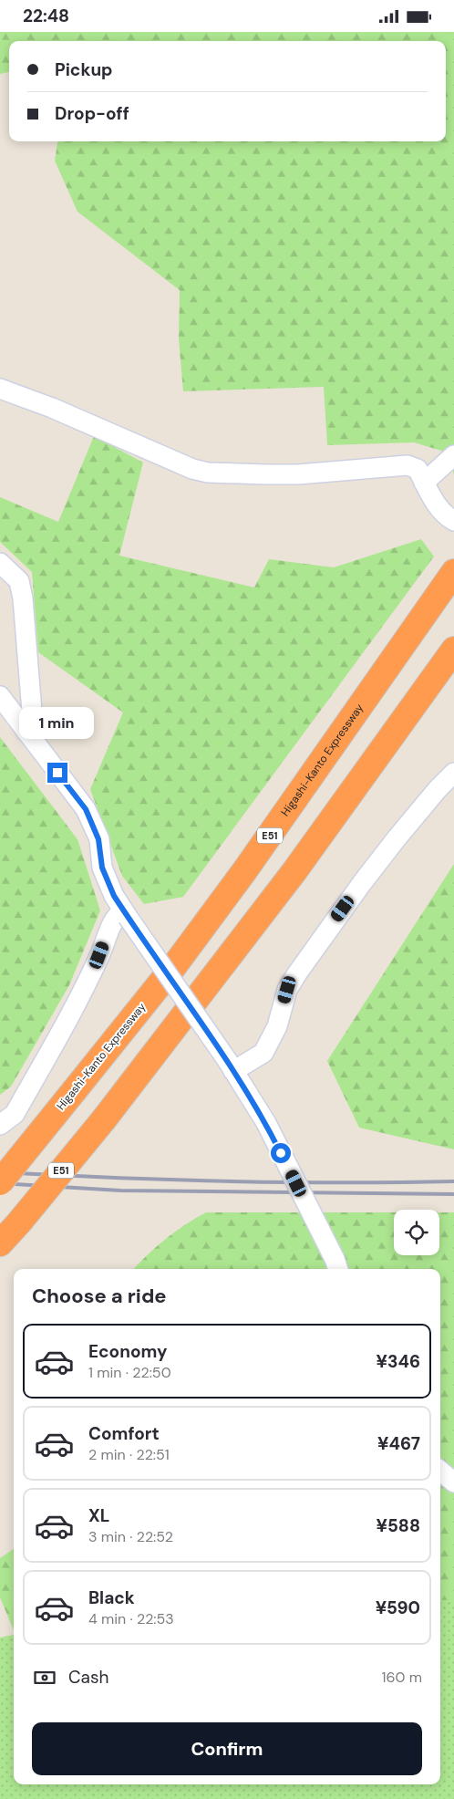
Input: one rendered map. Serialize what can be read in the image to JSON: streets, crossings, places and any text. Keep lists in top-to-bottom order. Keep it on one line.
{"streets":{"highway":["Higashi-Kanto Expressway","E51"]},"page":{"status":"22:48","banner":["Pickup","Drop-off"],"bubble":"1 min","heading":"Choose a ride","list":[{"name":"Economy","note":"1 min · 22:50","value":"¥346"},{"name":"Comfort","note":"2 min · 22:51","value":"¥467"},{"name":"XL","note":"3 min · 22:52","value":"¥588"},{"name":"Black","note":"4 min · 22:53","value":"¥590"}],"pay":["Cash","160 m"],"buttons":"Confirm"}}
